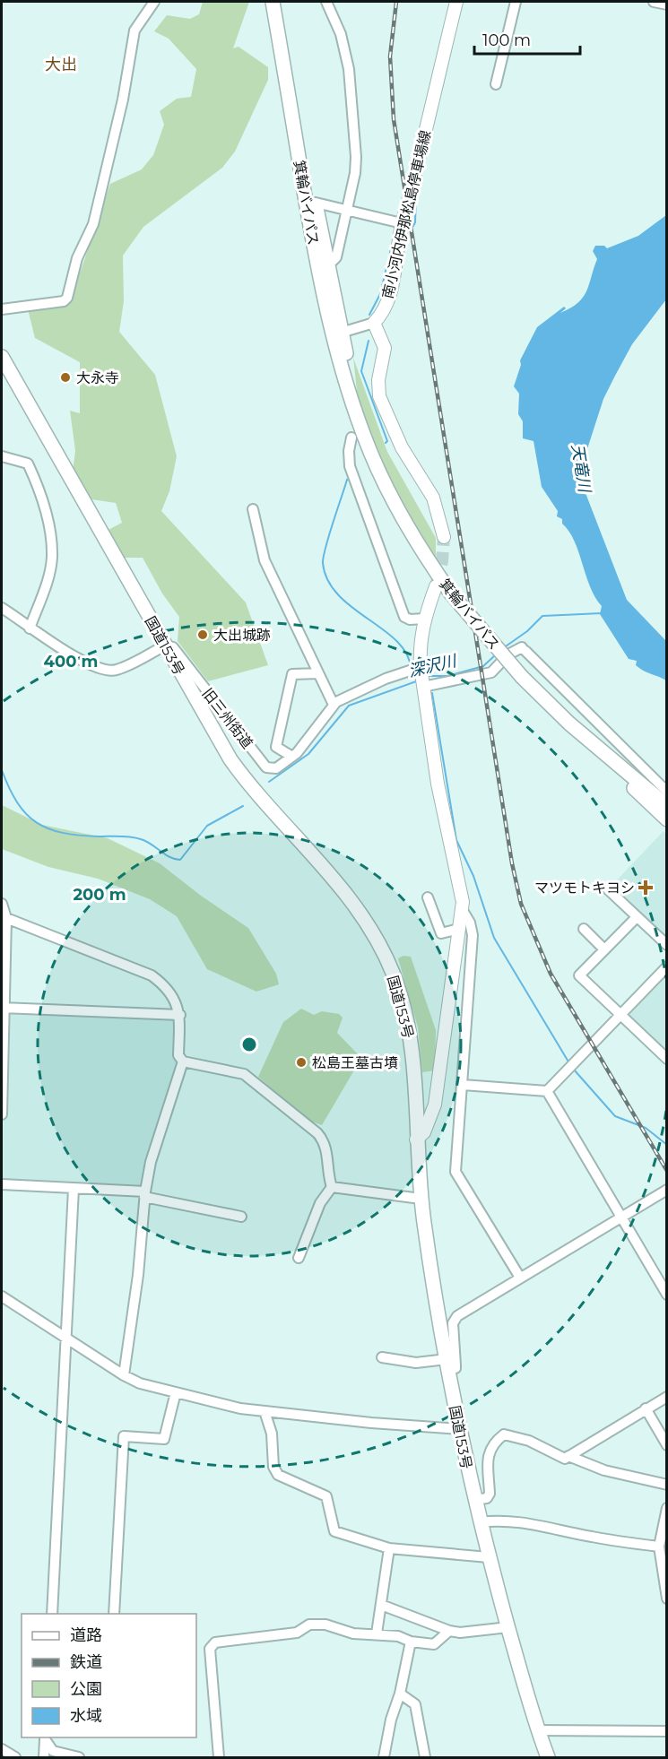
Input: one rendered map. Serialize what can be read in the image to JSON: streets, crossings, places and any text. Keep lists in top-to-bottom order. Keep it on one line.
{"streets":{"highway":["箕輪バイパス","国道153号"],"main road":["南小河内伊那松島停車場線"],"street":["旧三州街道"]},"crossings":[["国道153号","旧三州街道"]],"districts":["大出"],"water":["天竜川","深沢川"],"places":{"other":["大永寺","大出城跡","松島王墓古墳"],"health":["マツモトキヨシ"]},"legend":["道路","鉄道","公園","水域"],"scale_bar":"100 m","rings":["400 m","200 m"]}
